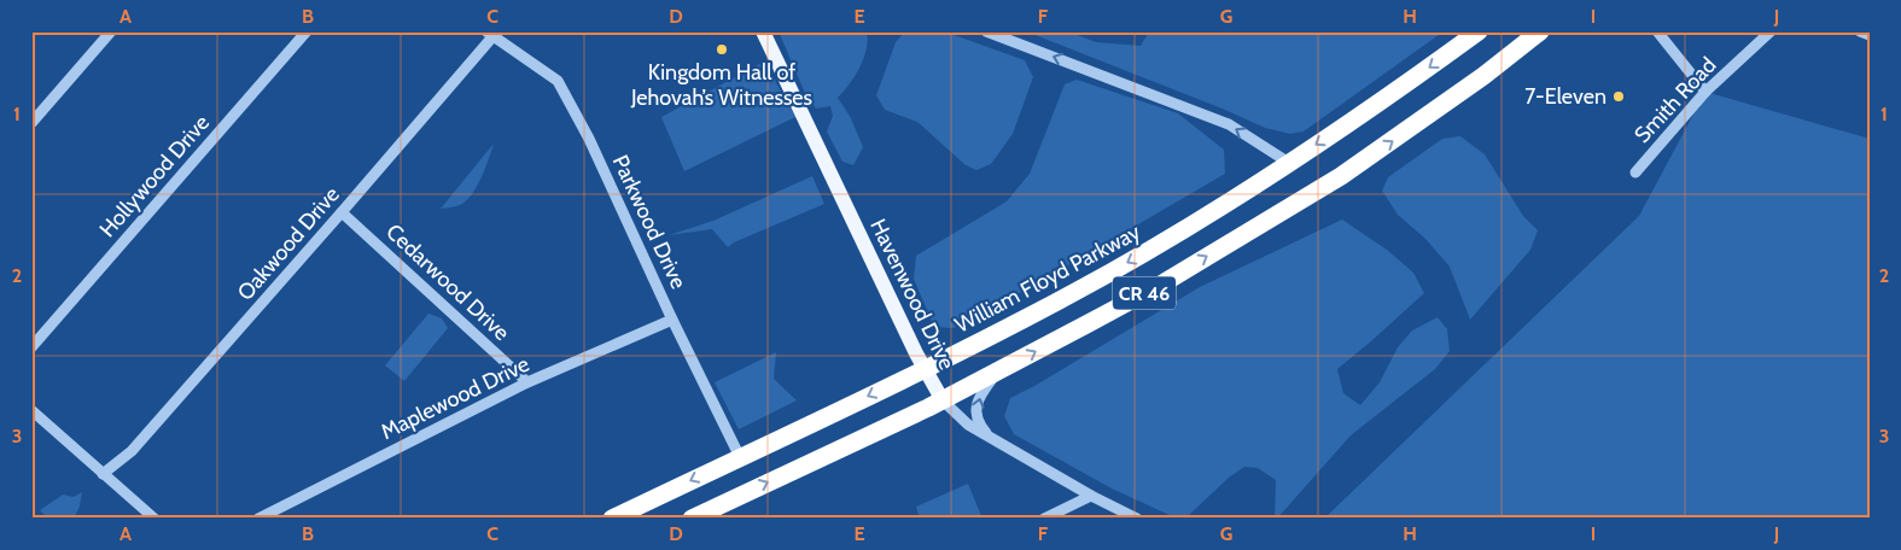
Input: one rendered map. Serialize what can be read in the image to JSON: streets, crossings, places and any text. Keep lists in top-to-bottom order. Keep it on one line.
{"streets":{"highway":["William Floyd Parkway","CR 46"],"main road":["Havenwood Drive"],"street":["Smith Road","Hollywood Drive","Parkwood Drive","Oakwood Drive","Cedarwood Drive","Maplewood Drive"]},"crossings":[["Parkwood Drive","Oakwood Drive"],["Parkwood Drive","William Floyd Parkway"],["Parkwood Drive","Maplewood Drive"],["Oakwood Drive","Cedarwood Drive"],["William Floyd Parkway","Havenwood Drive"],["Cedarwood Drive","Maplewood Drive"],["CR 46","Havenwood Drive"]],"places":["Kingdom Hall of Jehovah’s Witnesses","7-Eleven"],"grid":{"columns":["A","B","C","D","E","F","G","H","I","J"],"rows":["1","2","3"]}}
